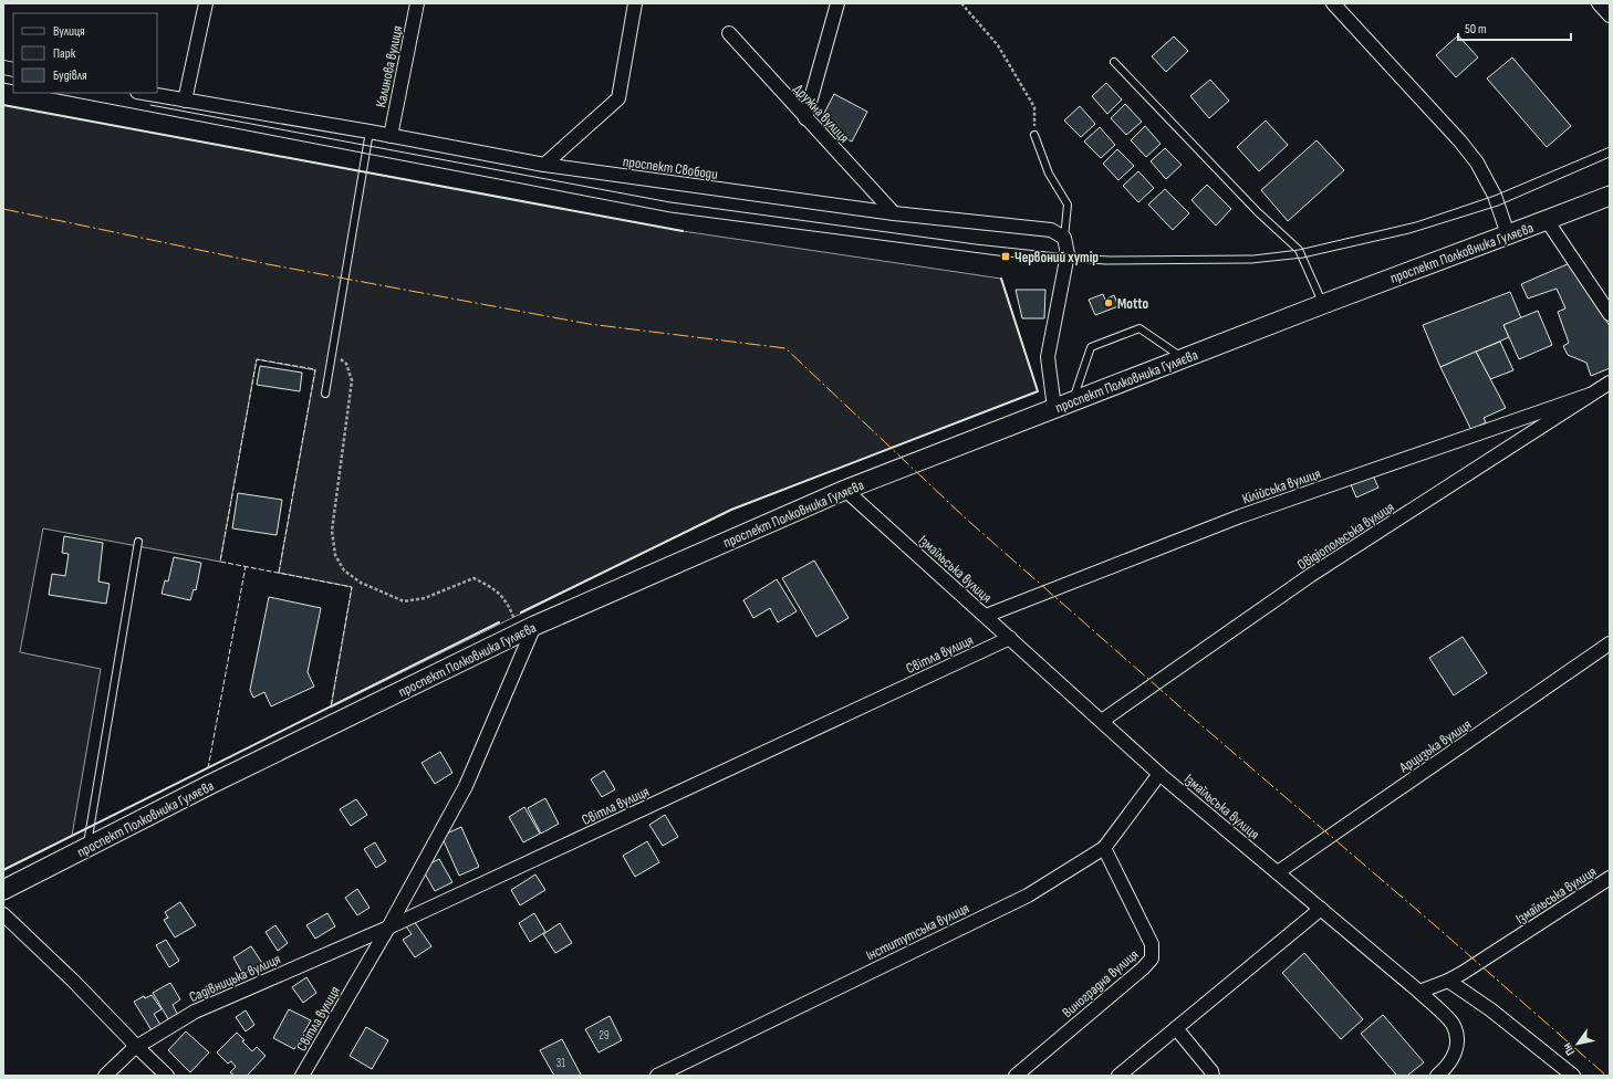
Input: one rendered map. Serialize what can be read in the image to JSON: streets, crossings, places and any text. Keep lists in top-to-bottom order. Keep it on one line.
{"streets":{"main road":["проспект Полковника Гуляєва"],"street":["Калинова вулиця","Дружна вулиця","проспект Свободи","Кілійська вулиця","Овідіопольська вулиця","Ізмаїльська вулиця","Світла вулиця","Арцизька вулиця","Інститутська вулиця","Садівницька вулиця","Виноградна вулиця"]},"crossings":[["Калинова вулиця","проспект Свободи"],["Дружна вулиця","проспект Свободи"],["проспект Полковника Гуляєва","Ізмаїльська вулиця"],["Кілійська вулиця","Овідіопольська вулиця"],["Кілійська вулиця","Ізмаїльська вулиця"],["Овідіопольська вулиця","Ізмаїльська вулиця"],["Ізмаїльська вулиця","Світла вулиця"],["Ізмаїльська вулиця","Арцизька вулиця"],["Ізмаїльська вулиця","Інститутська вулиця"],["Світла вулиця","Садівницька вулиця"],["Інститутська вулиця","Виноградна вулиця"]],"places":{"transit":["Червоний хутір"],"other":["Motto"]},"house_numbers":["29","31"],"legend":["Вулиця","Парк","Будівля"],"scale_bar":"50 m","north":"bottom left"}
